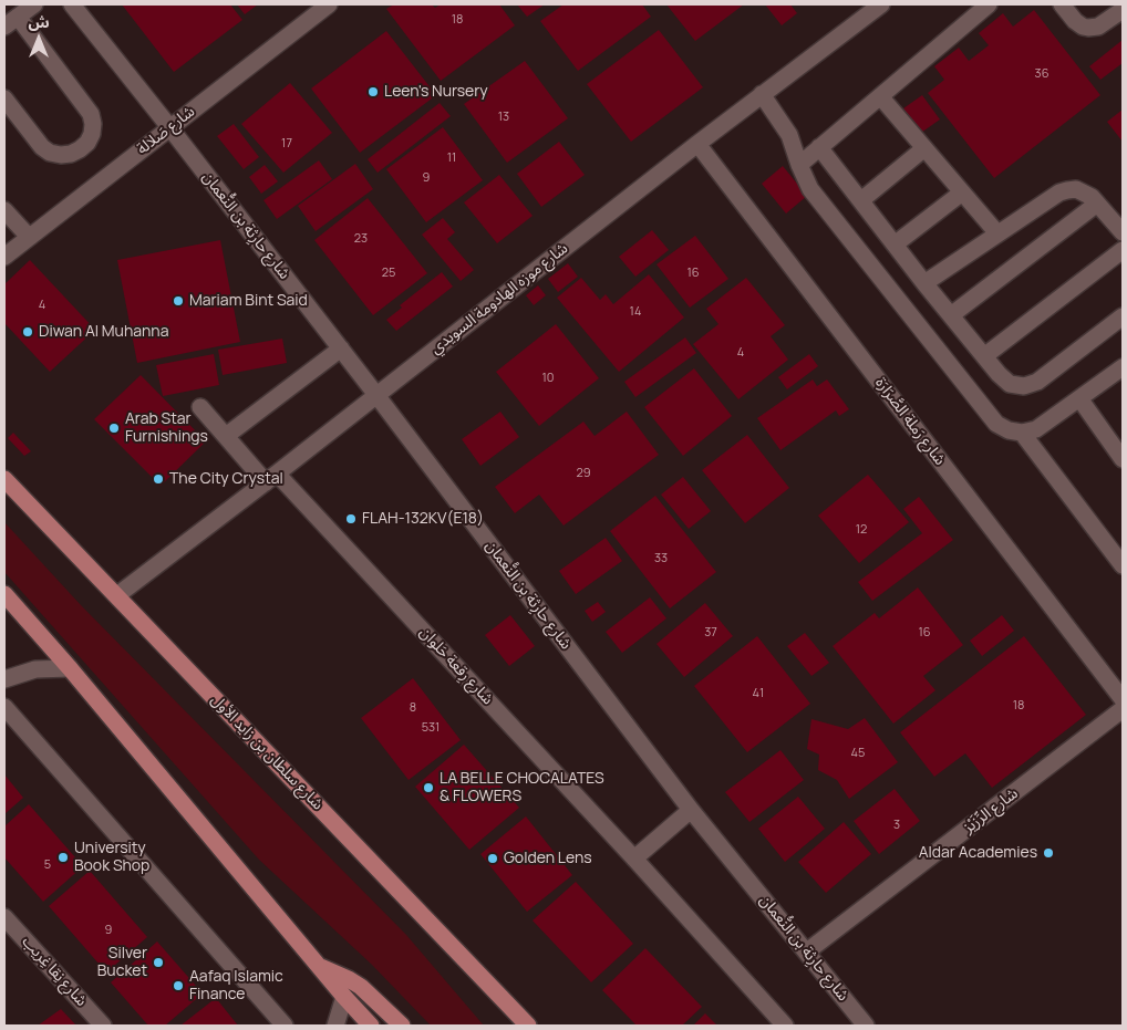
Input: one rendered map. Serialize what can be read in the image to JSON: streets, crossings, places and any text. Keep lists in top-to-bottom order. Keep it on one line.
{"streets":{"main road":["شارع سلطان بن زايد الأول"],"street":["شارع صَلالة","شارع حارِثة بن النُّعمان","شارع موزه الهادومة السويدي","شارع رَملة الصَّرَارَة","شارع رِقعة حَلوان","شارع الرِّزَيْز","شارع نِقا غِريب"]},"crossings":[["شارع صَلالة","شارع حارِثة بن النُّعمان"],["شارع حارِثة بن النُّعمان","شارع موزه الهادومة السويدي"],["شارع حارِثة بن النُّعمان","شارع الرِّزَيْز"],["شارع موزه الهادومة السويدي","شارع رَملة الصَّرَارَة"],["شارع موزه الهادومة السويدي","شارع رِقعة حَلوان"],["شارع موزه الهادومة السويدي","شارع سلطان بن زايد الأول"]],"places":["Leen's Nursery","Mariam Bint Said","Diwan Al Muhanna","Arab Star Furnishings","The City Crystal","FLAH-132KV(E18)","LA BELLE CHOCALATES & FLOWERS","Aldar Academies","University Book Shop","Golden Lens","Silver Bucket","Aafaq Islamic Finance"],"house_numbers":["18","36","13","17","11","9","23","25","16","4","14","4","10","29","12","33","37","16","41","18","8","531","45","3","5","9"],"north":"top"}
